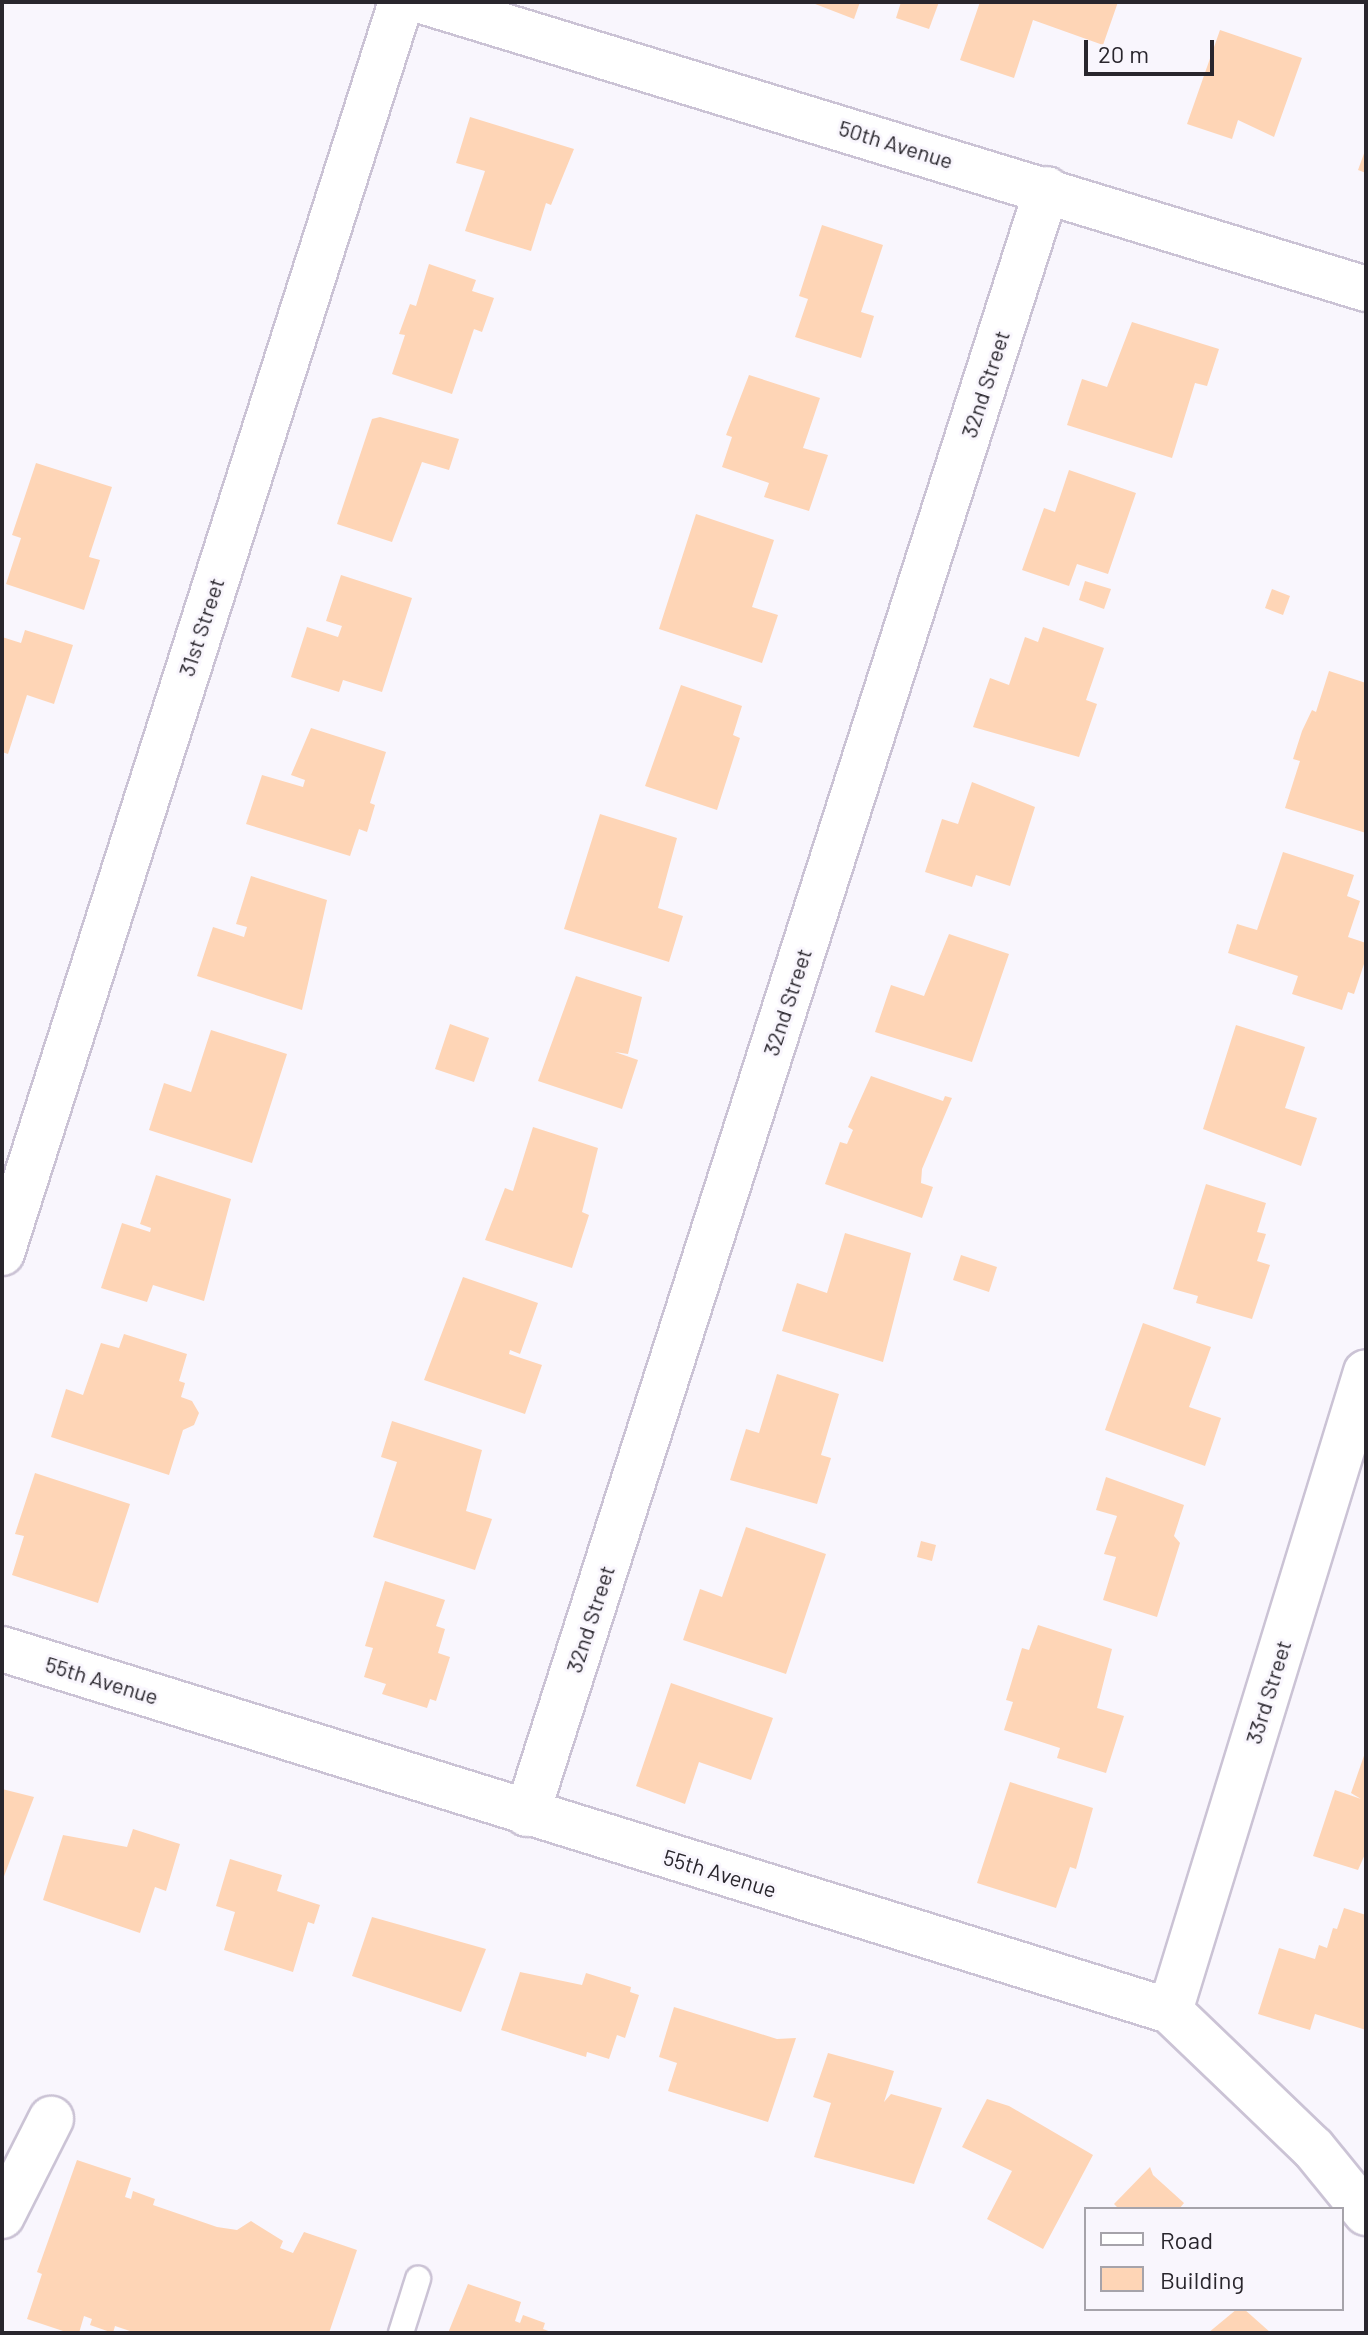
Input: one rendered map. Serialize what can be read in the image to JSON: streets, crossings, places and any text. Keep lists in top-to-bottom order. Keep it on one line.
{"streets":{"street":["50th Avenue","32nd Street","31st Street","55th Avenue","33rd Street"]},"crossings":[["50th Avenue","32nd Street"],["32nd Street","55th Avenue"],["55th Avenue","33rd Street"]],"legend":["Road","Building"],"scale_bar":"20 m"}
